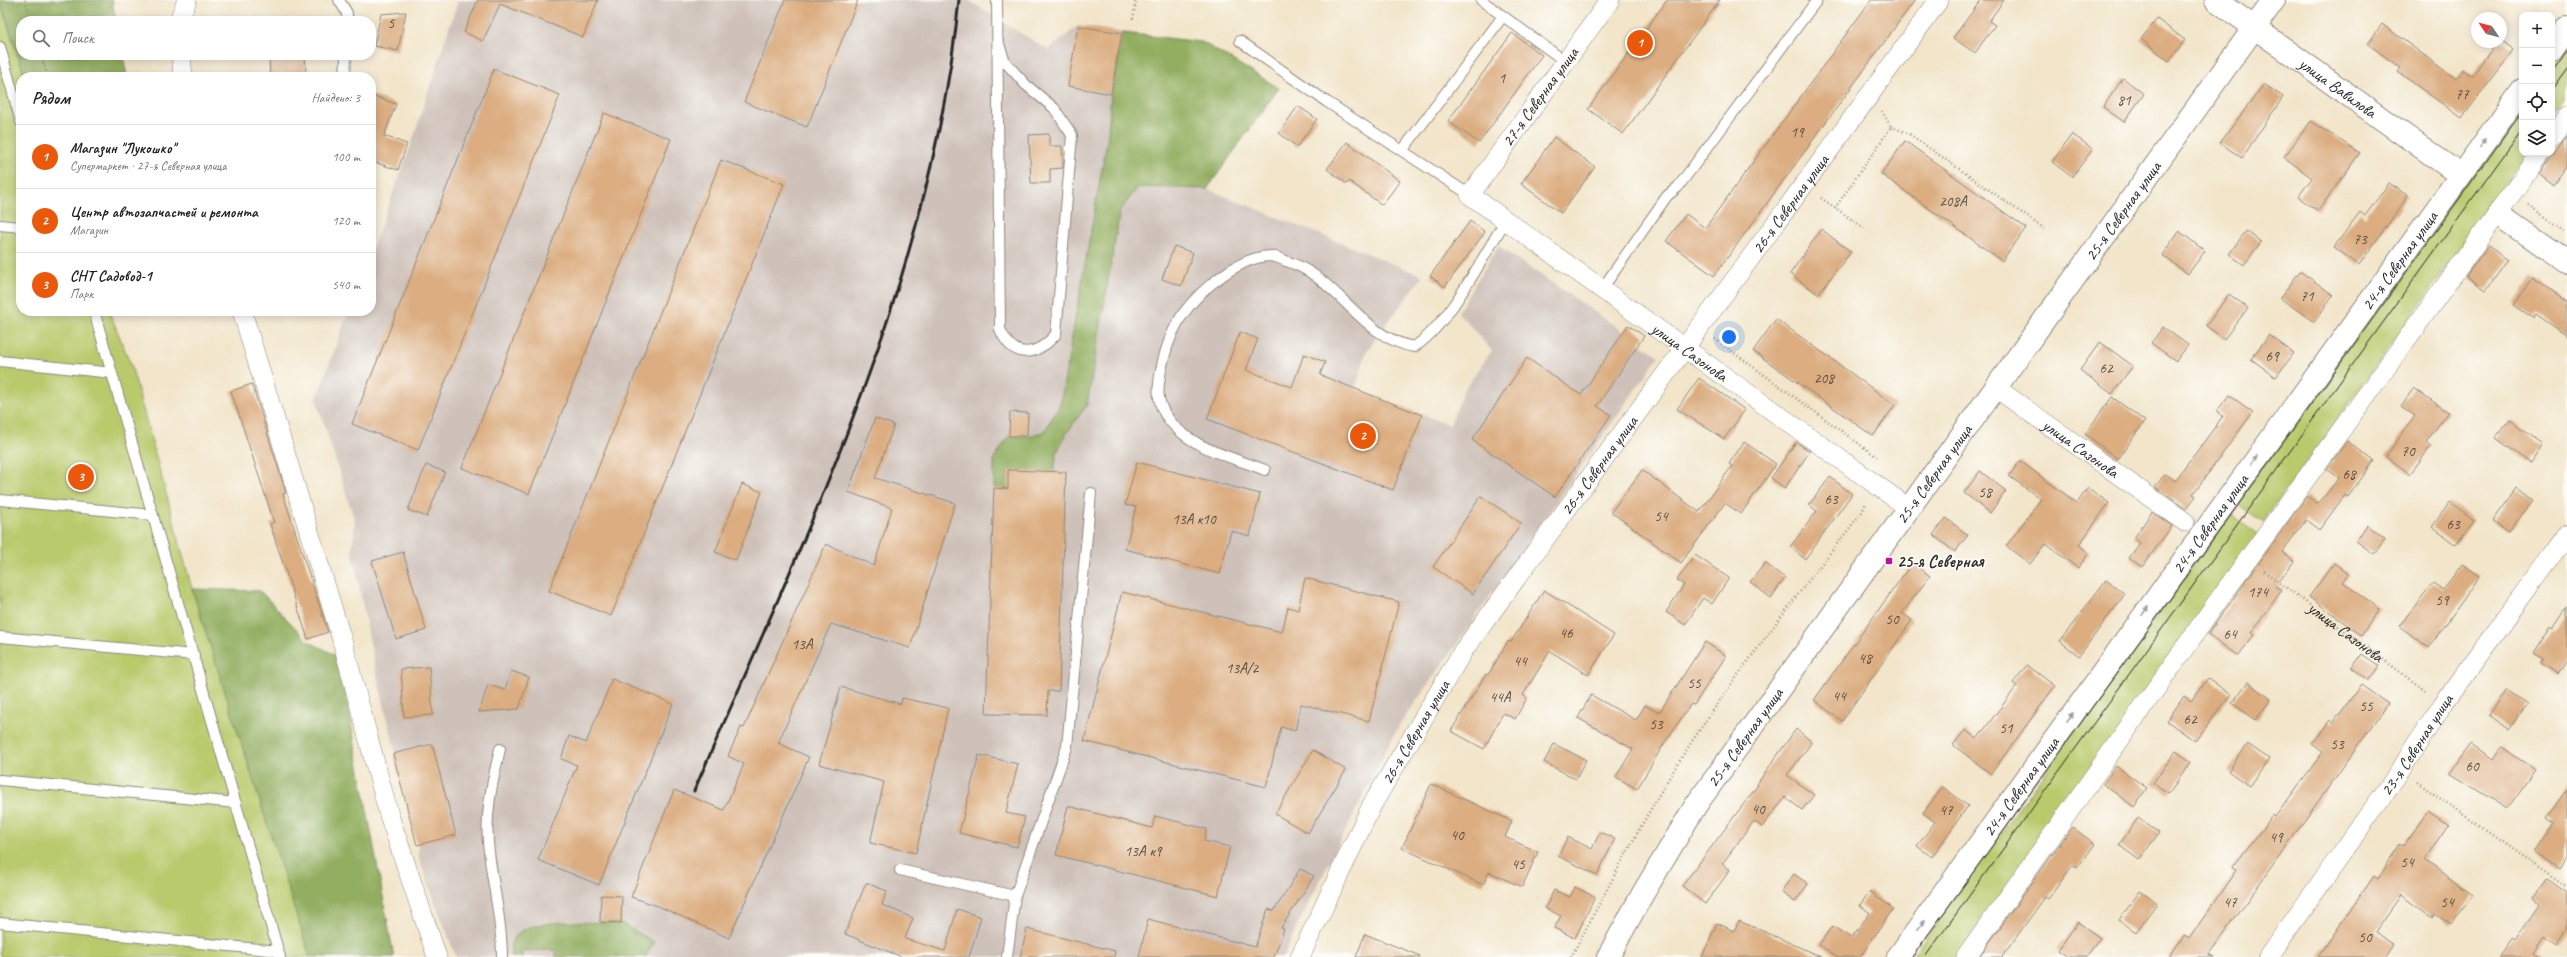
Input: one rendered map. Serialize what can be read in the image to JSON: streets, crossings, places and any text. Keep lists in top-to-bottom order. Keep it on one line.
{"streets":{"main road":["улица Вавилова","25-я Северная улица","24-я Северная улица"],"street":["27-я Северная улица","26-я Северная улица","улица Сазонова","23-я Северная улица"]},"crossings":[["улица Вавилова","25-я Северная улица"],["улица Вавилова","24-я Северная улица"],["27-я Северная улица","улица Сазонова"],["26-я Северная улица","улица Сазонова"],["25-я Северная улица","улица Сазонова"],["улица Сазонова","23-я Северная улица"]],"one_way":["24-я Северная улица"],"places":{"transit":["25-я Северная"]},"house_numbers":["5","1","77","81","19","208А","73","71","69","62","208","70","68","58","63","54","13А к10","63","174","59","50","46","64","13А","48","44","13А/2","55","44","44А","55","62","53","51","53","60","40","47","40","49","13А к9","54","45","47","54","50"],"north":"top left","page":{"map_buttons":["+","−"],"search":"Поиск","pins":["1","2","3"],"heading":["Рядом","Найдено: 3"],"list":[{"mark":"1","name":"Магазин \"Лукошко\"","note":"Супермаркет · 27-я Северная улица","value":"100 m"},{"mark":"2","name":"Центр автозапчастей и ремонта","note":"Магазин","value":"120 m"},{"mark":"3","name":"СНТ Садовод-1","note":"Парк","value":"540 m"}]}}
